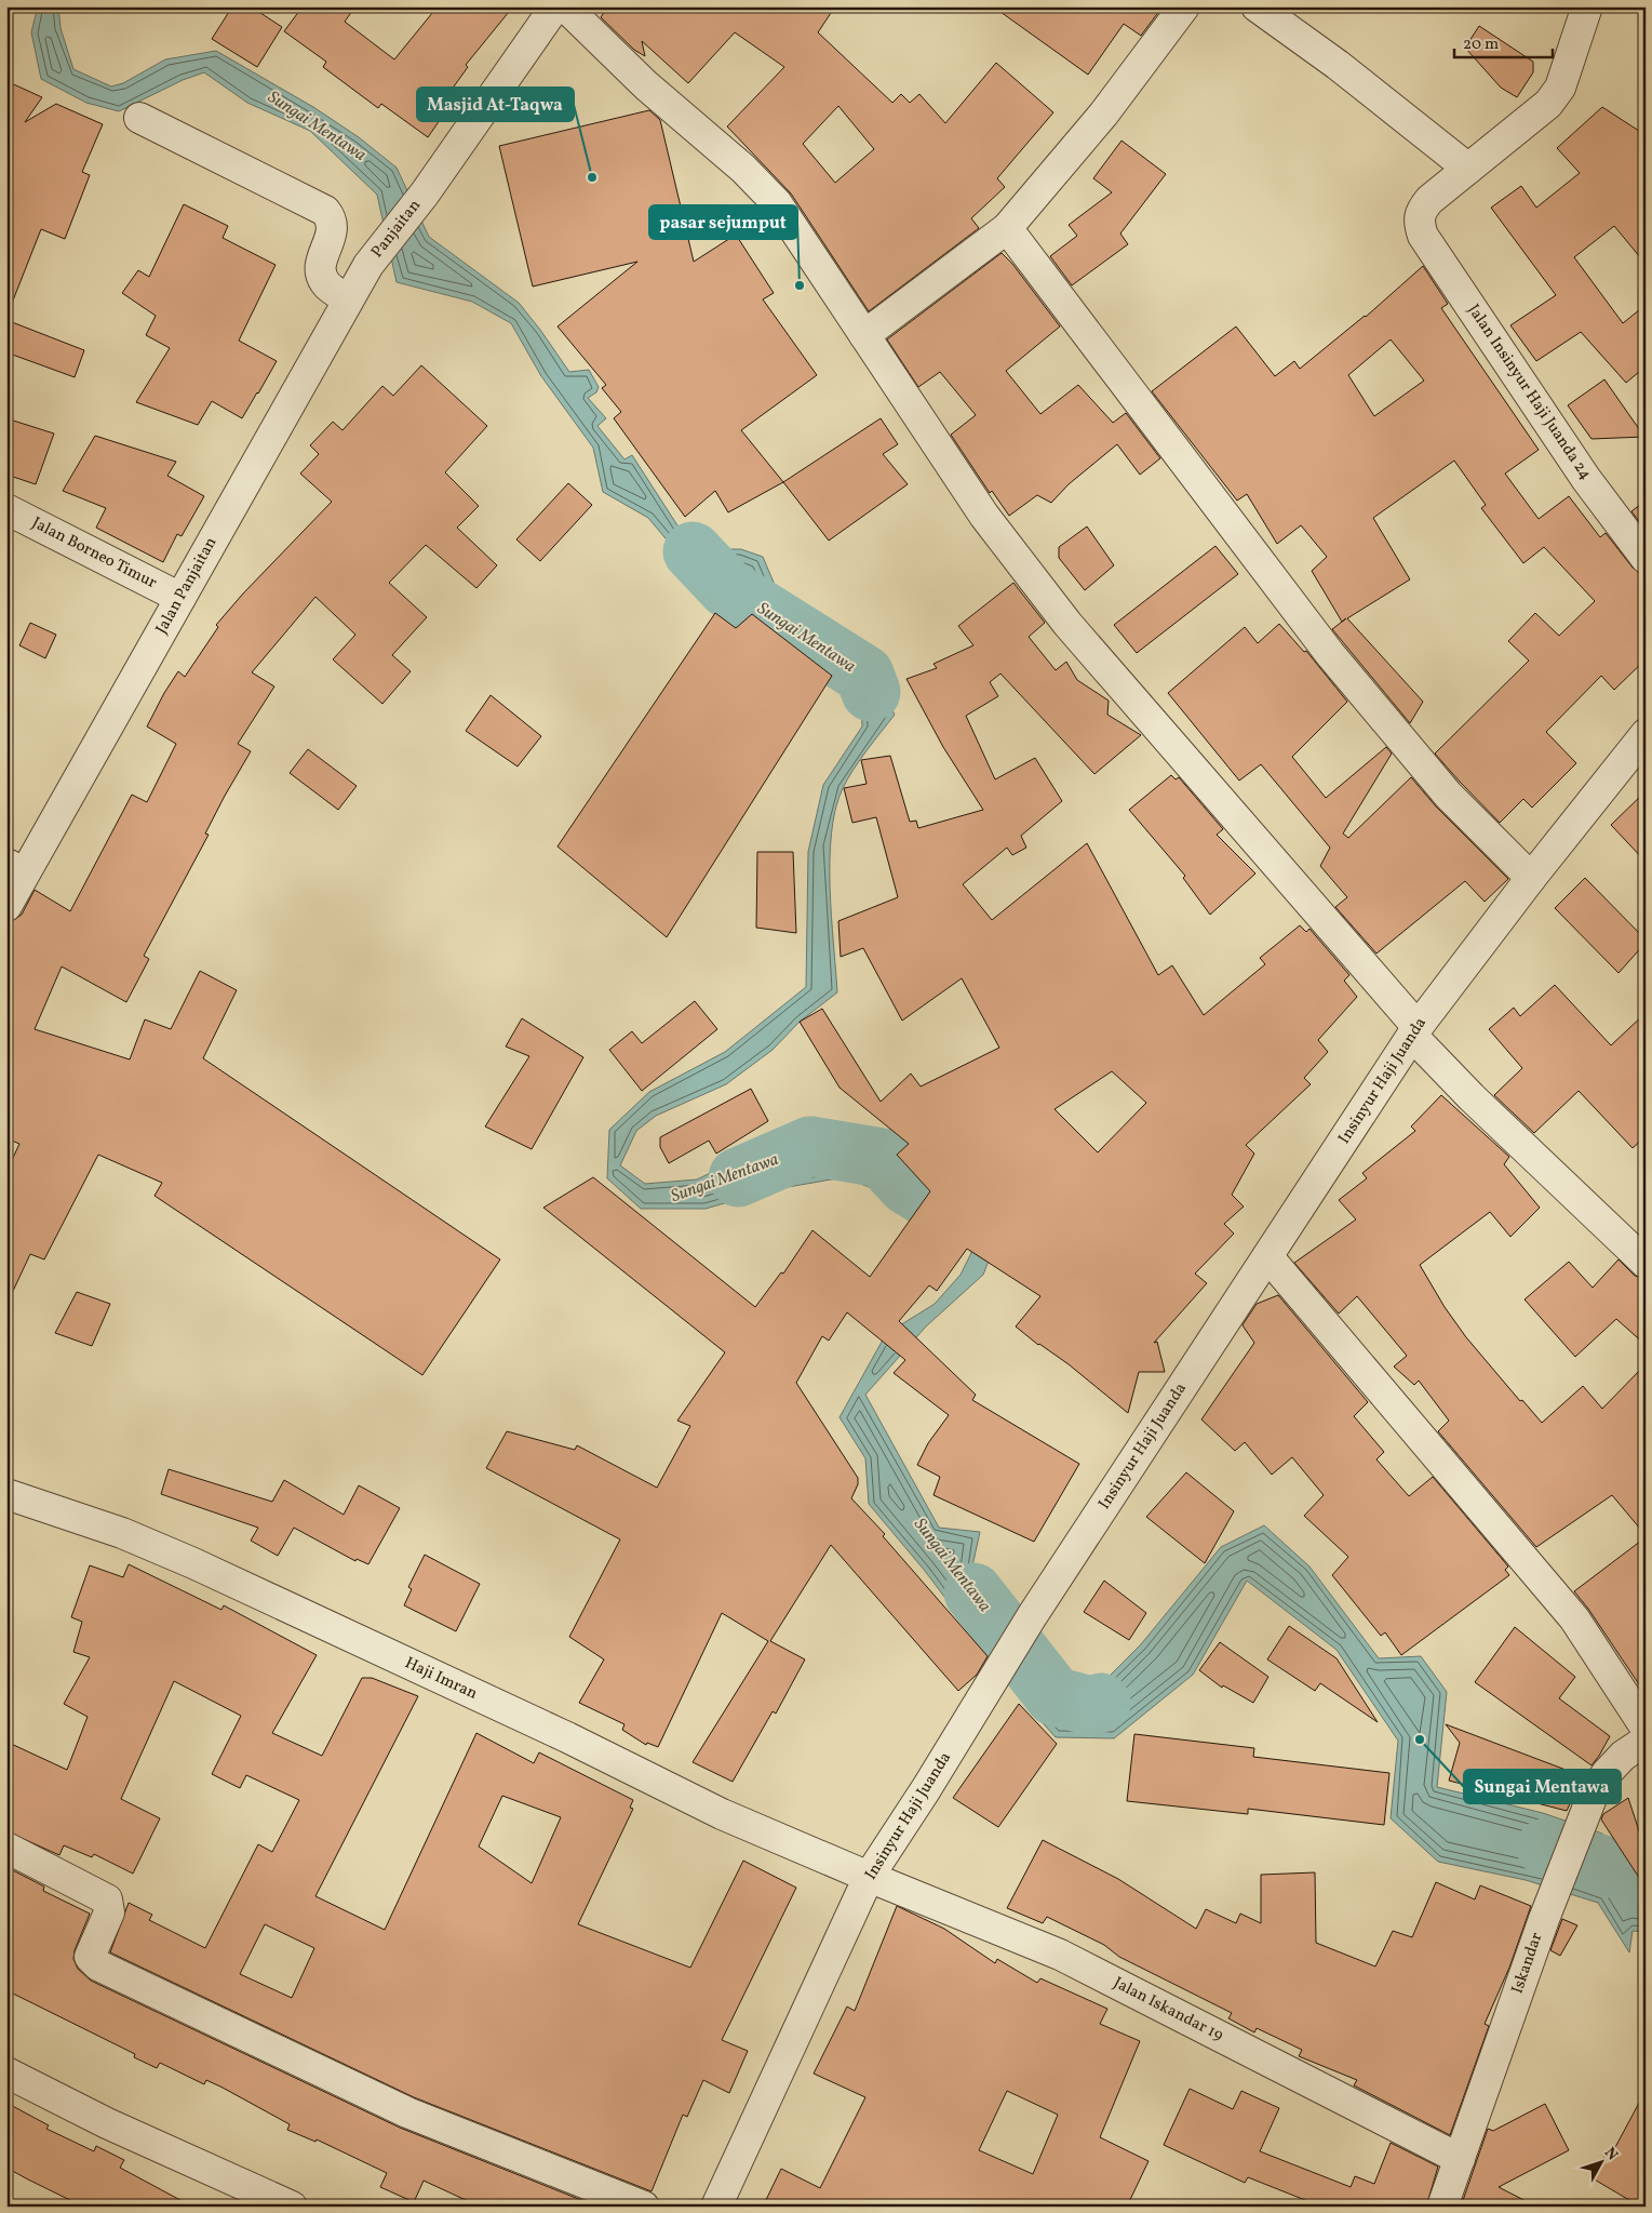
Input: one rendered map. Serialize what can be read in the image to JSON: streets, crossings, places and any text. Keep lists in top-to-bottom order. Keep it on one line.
{"streets":{"street":["Panjaitan","Jalan Insinyur Haji Juanda 24","Jalan Borneo Timur","Jalan Panjaitan","Insinyur Haji Juanda","Haji Imran","Iskandar","Jalan Iskandar 19"]},"crossings":[["Panjaitan","Jalan Panjaitan"],["Jalan Borneo Timur","Jalan Panjaitan"],["Insinyur Haji Juanda","Haji Imran"],["Insinyur Haji Juanda","Jalan Iskandar 19"],["Haji Imran","Jalan Iskandar 19"],["Iskandar","Jalan Iskandar 19"]],"water":["Sungai Mentawa"],"places":["Masjid At-Taqwa","pasar sejumput","Sungai Mentawa"],"scale_bar":"20 m","north":"top right"}
